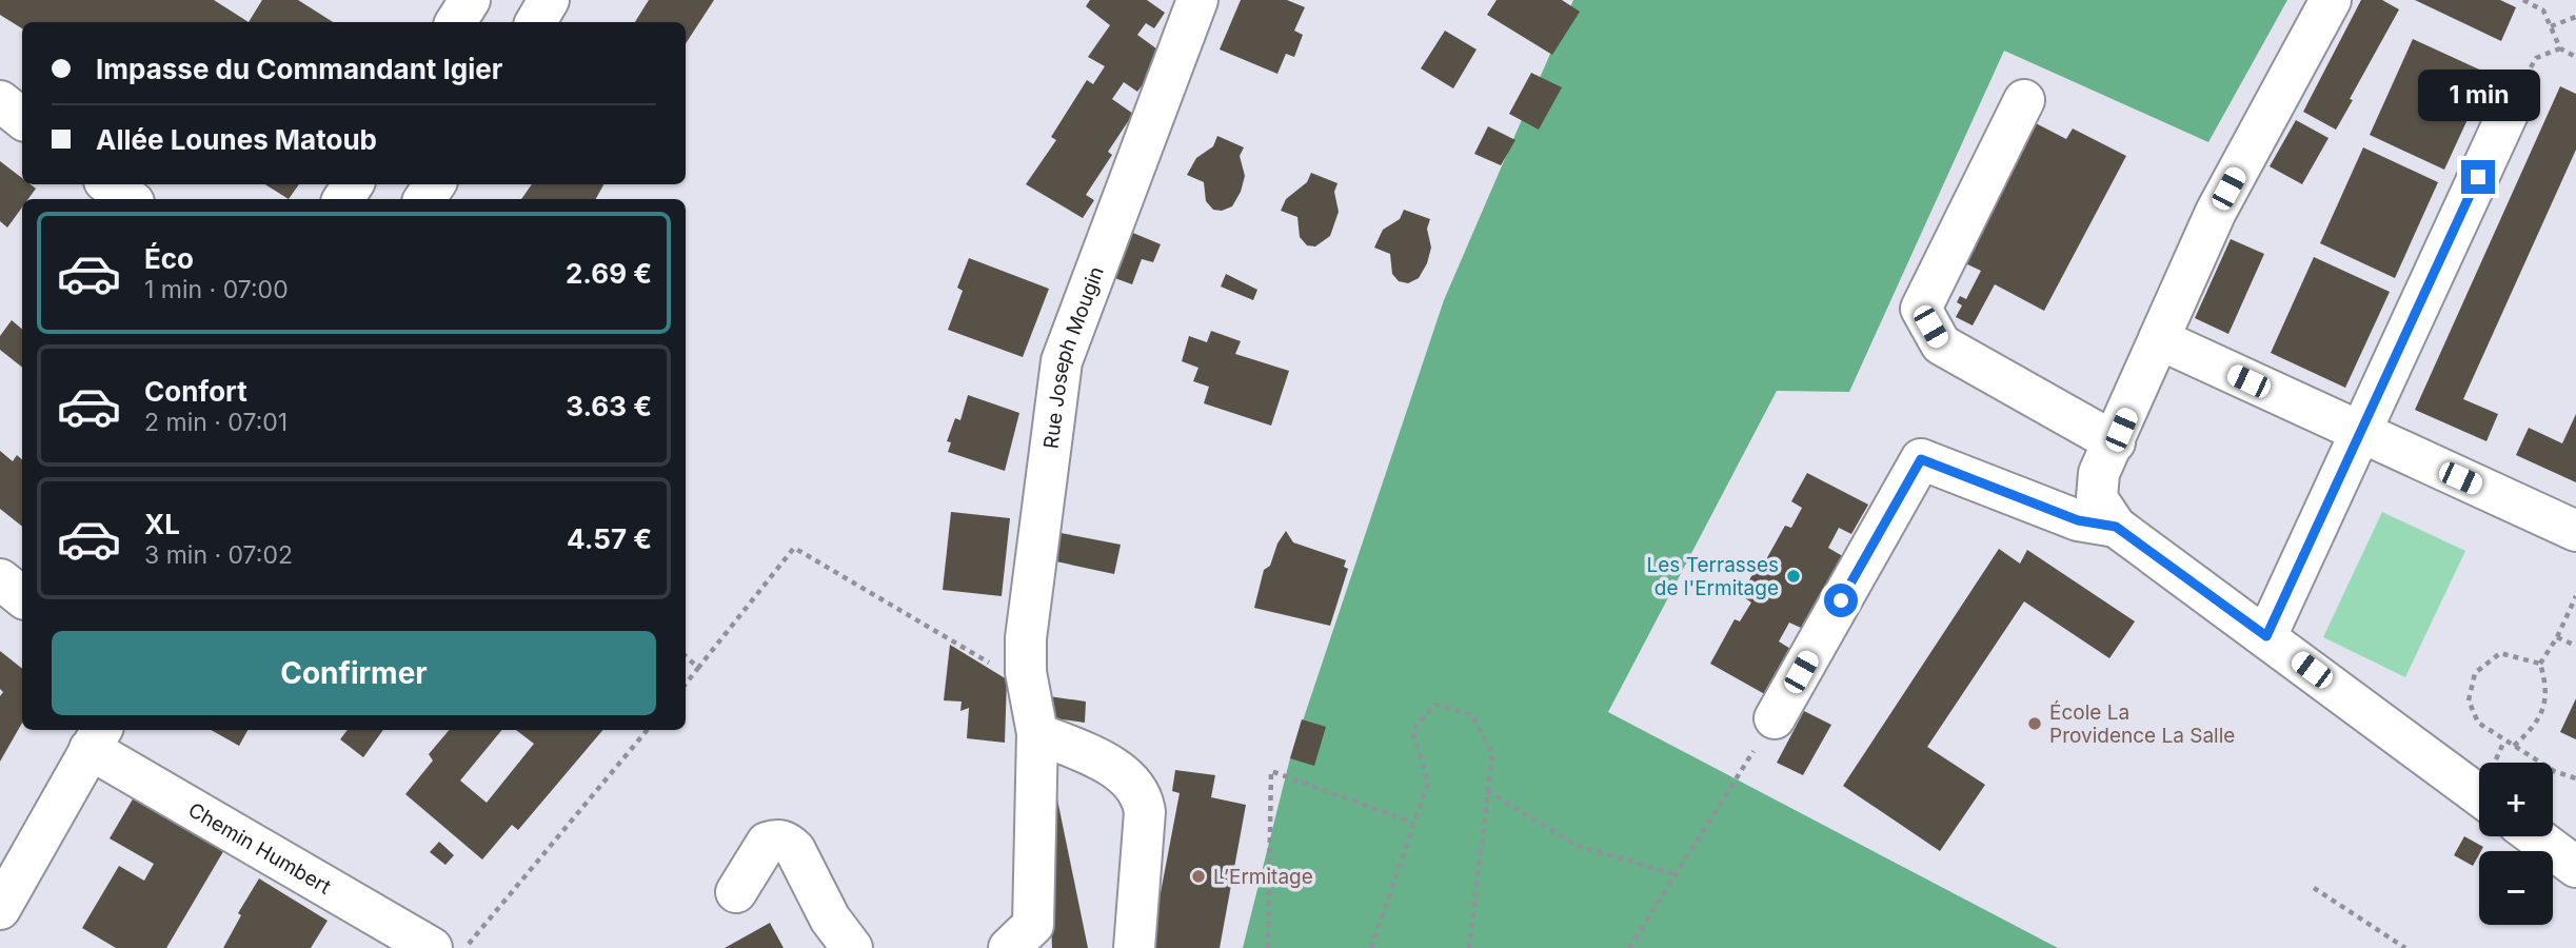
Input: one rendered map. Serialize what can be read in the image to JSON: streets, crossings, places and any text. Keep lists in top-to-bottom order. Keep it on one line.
{"streets":{"street":["Rue Joseph Mougin","Chemin Humbert"]},"places":["Les Terrasses de l'Ermitage","École La Providence La Salle","L’Ermitage"],"page":{"banner":["Impasse du Commandant Igier","Allée Lounes Matoub"],"bubble":"1 min","list":[{"name":"Éco","note":"1 min · 07:00","value":"2.69 €"},{"name":"Confort","note":"2 min · 07:01","value":"3.63 €"},{"name":"XL","note":"3 min · 07:02","value":"4.57 €"}],"buttons":"Confirmer","map_buttons":["+","−"]}}
